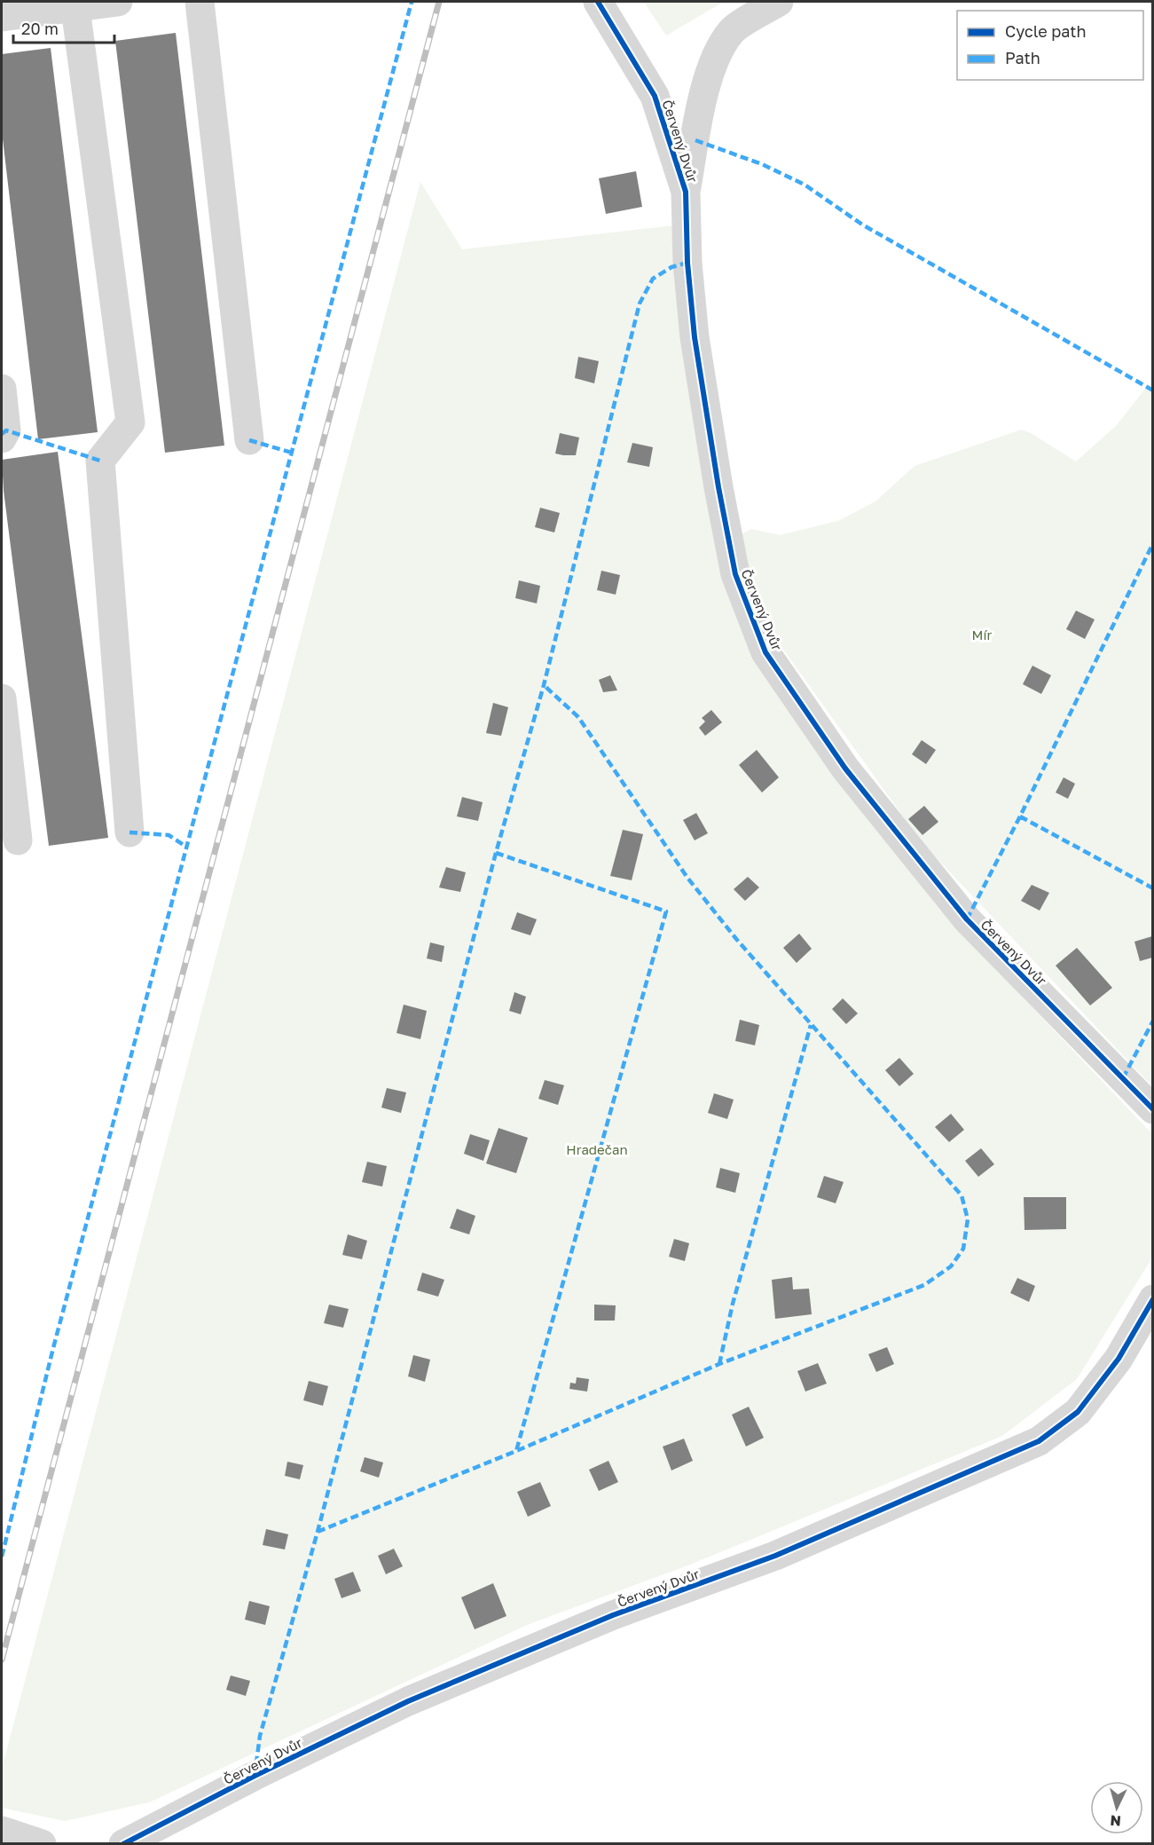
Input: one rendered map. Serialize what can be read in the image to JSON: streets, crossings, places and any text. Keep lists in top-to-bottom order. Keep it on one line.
{"streets":{"street":["Červený Dvůr"]},"parks":["Mír","Hradečan"],"legend":["Cycle path","Path"],"scale_bar":"20 m","north":"bottom"}
